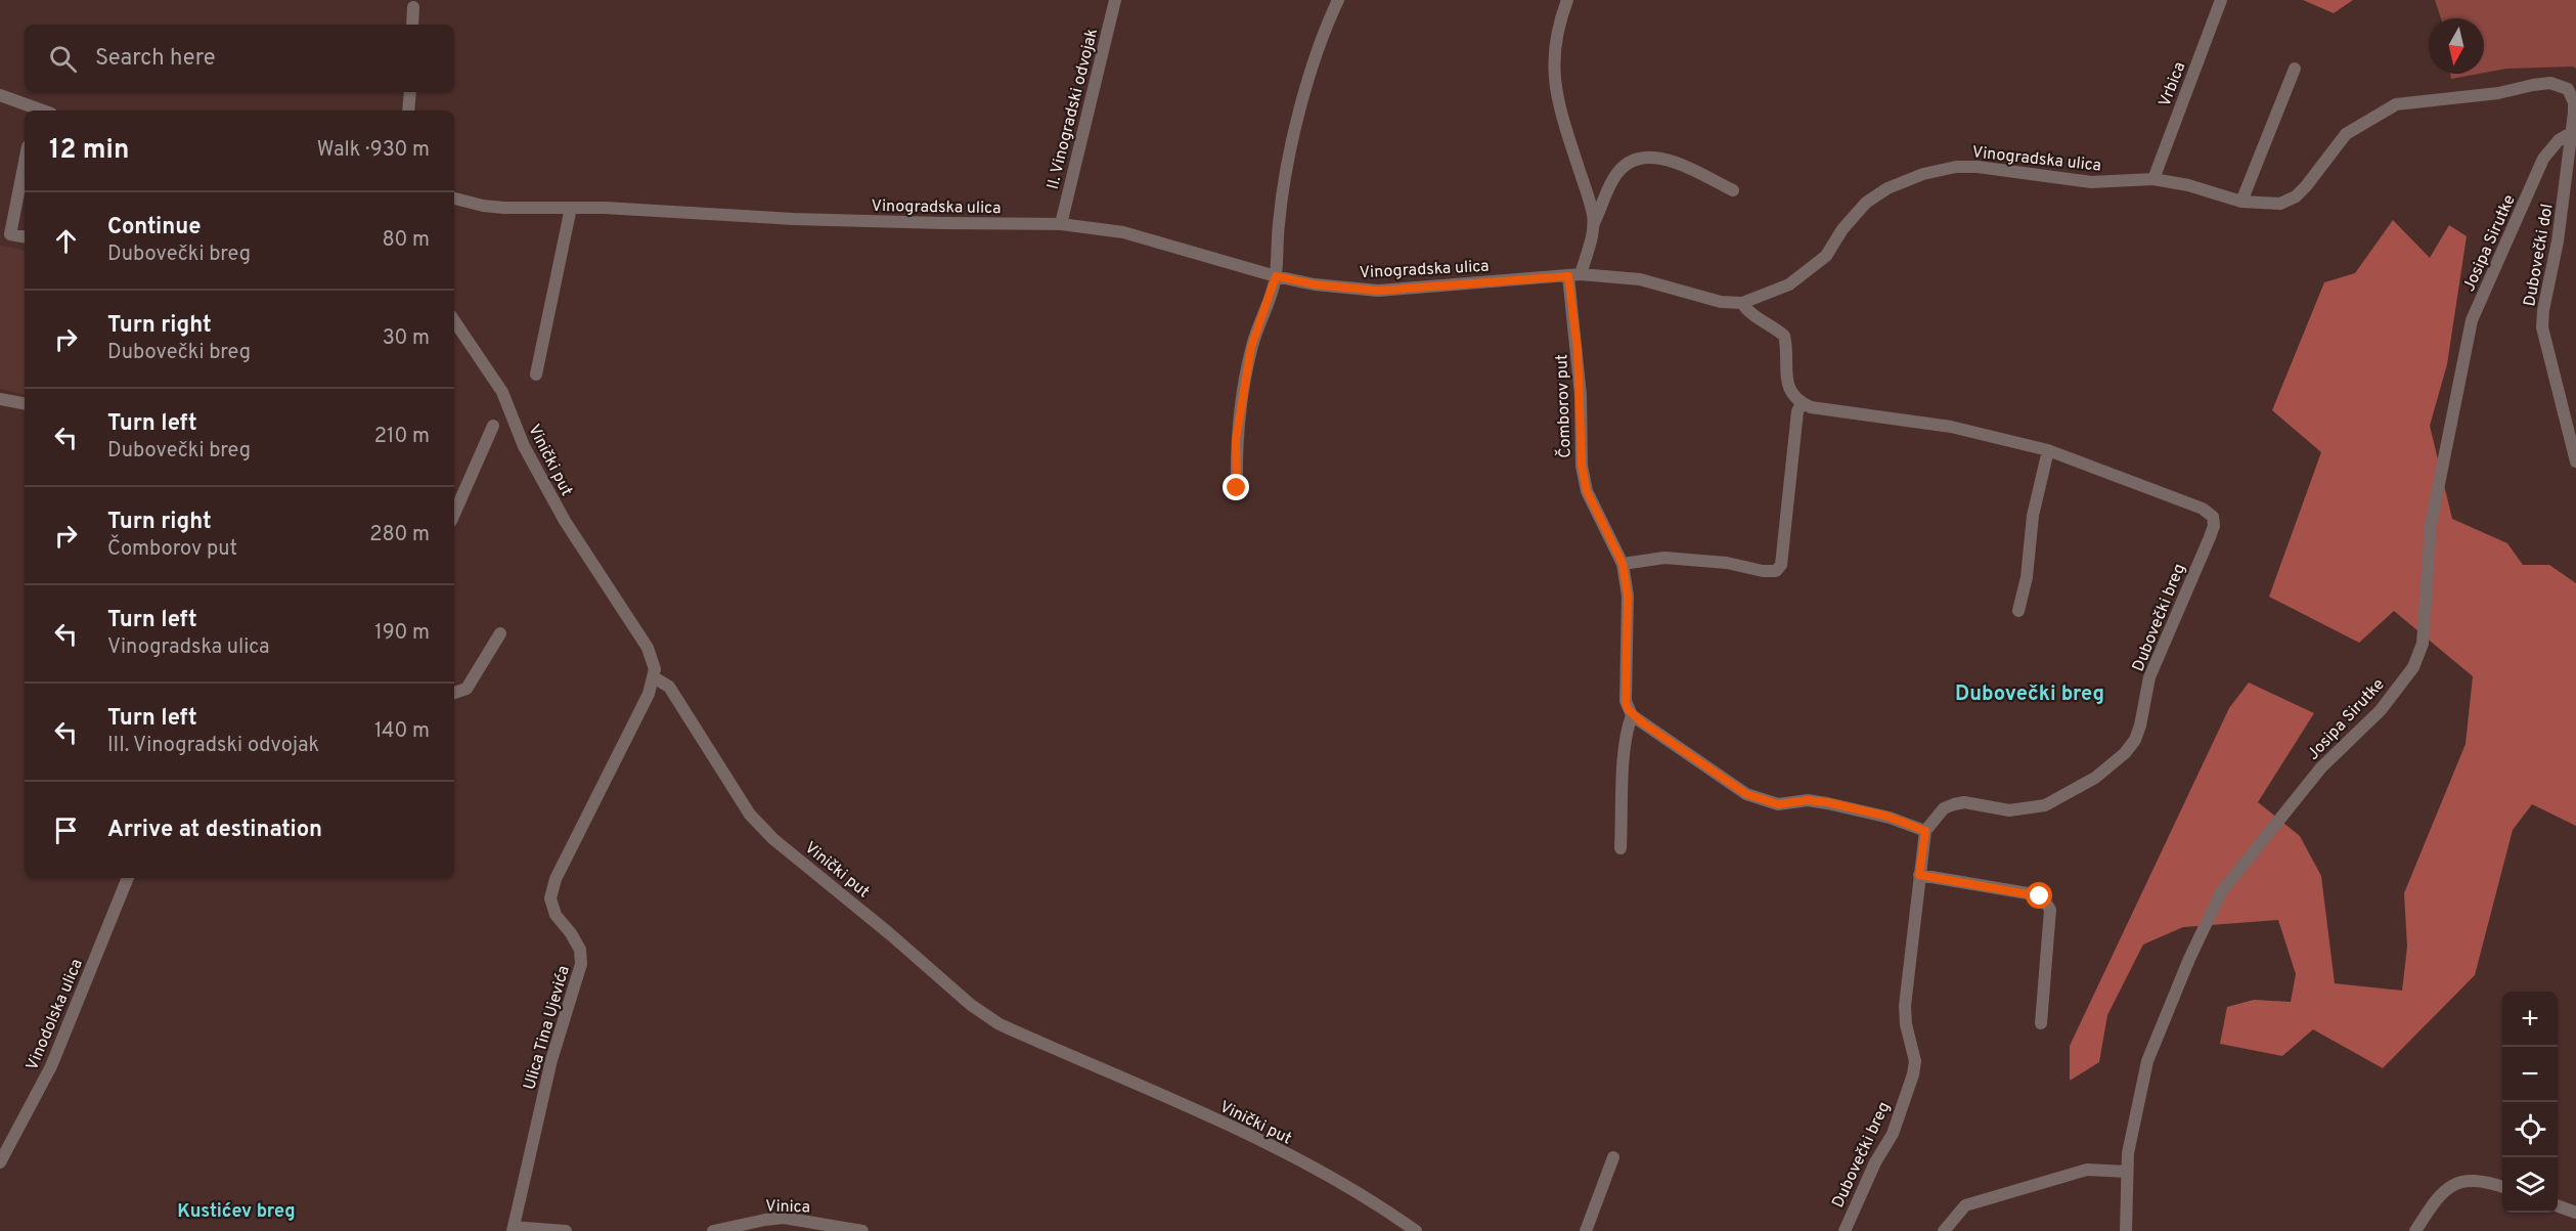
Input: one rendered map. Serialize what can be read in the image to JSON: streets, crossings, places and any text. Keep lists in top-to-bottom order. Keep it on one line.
{"streets":{"street":["Vrbica","II. Vinogradski odvojak","Vinogradska ulica","Josipa Sirutke","Dubovečki dol","Čomborov put","Vinički put","Dubovečki breg","Vinodolska ulica","Ulica Tina Ujevića","Vinica"]},"crossings":[["Vrbica","Vinogradska ulica"],["II. Vinogradski odvojak","Vinogradska ulica"],["Vinogradska ulica","Dubovečki dol"],["Vinogradska ulica","Čomborov put"],["Josipa Sirutke","Dubovečki dol"],["Vinički put","Ulica Tina Ujevića"]],"districts":["Dubovečki breg","Kustićev breg"],"north":"bottom","page":{"search":"Search here","heading":["12 min","Walk · 930 m"],"list":[["Continue","Dubovečki breg","80 m"],["Turn right","Dubovečki breg","30 m"],["Turn left","Dubovečki breg","210 m"],["Turn right","Čomborov put","280 m"],["Turn left","Vinogradska ulica","190 m"],["Turn left","III. Vinogradski odvojak","140 m"],"Arrive at destination"],"map_buttons":["+","−"]}}
